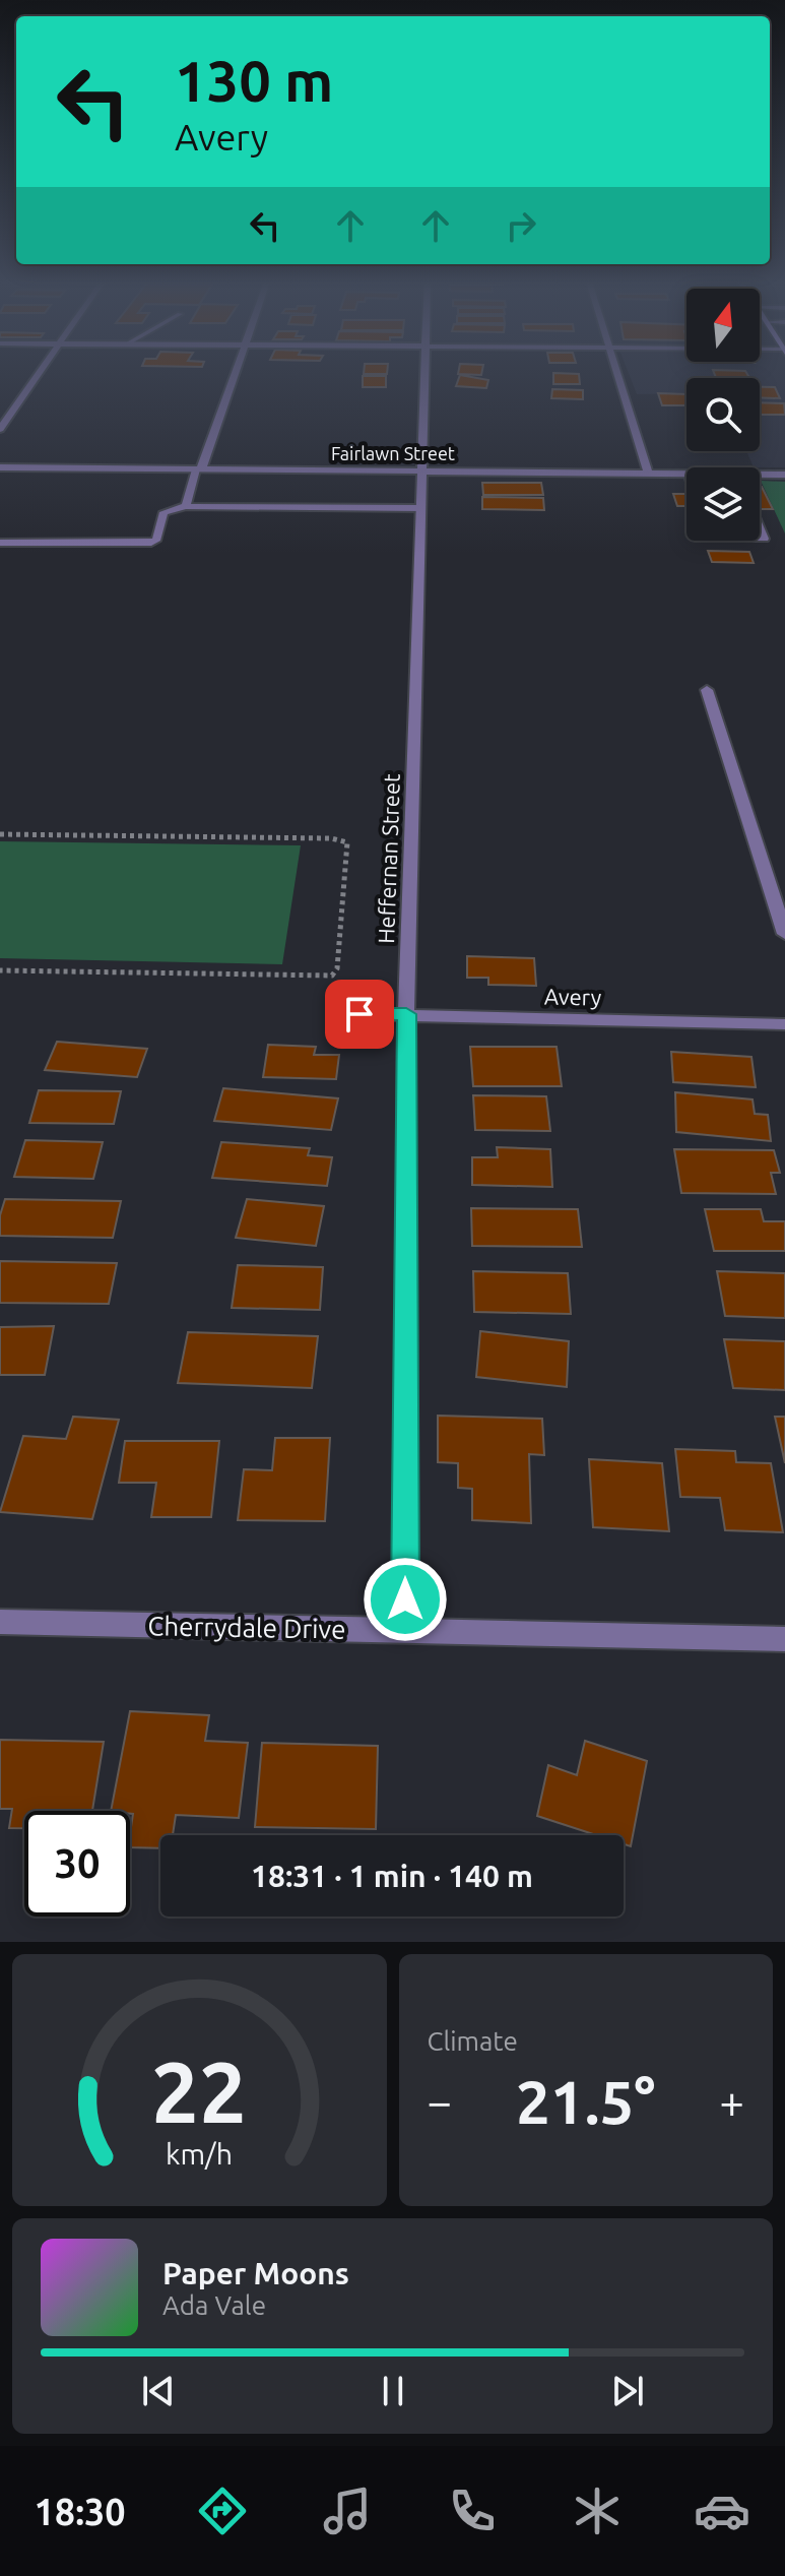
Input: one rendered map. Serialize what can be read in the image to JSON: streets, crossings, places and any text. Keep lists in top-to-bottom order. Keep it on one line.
{"streets":{"street":["Fairlawn Street","Heffernan Street","Avery","Cherrydale Drive"]},"crossings":[["Fairlawn Street","Heffernan Street"],["Heffernan Street","Avery"],["Heffernan Street","Cherrydale Drive"]],"north":"top","page":{"turn":["130 m","Avery"],"limit":"30","trip":"18:31 · 1 min · 140 m","tile":"Climate","heat":["−","21.5°","+"],"song":["Paper Moons","Ada Vale"],"tabs":"18:30","gauge":["22","km/h"]}}
